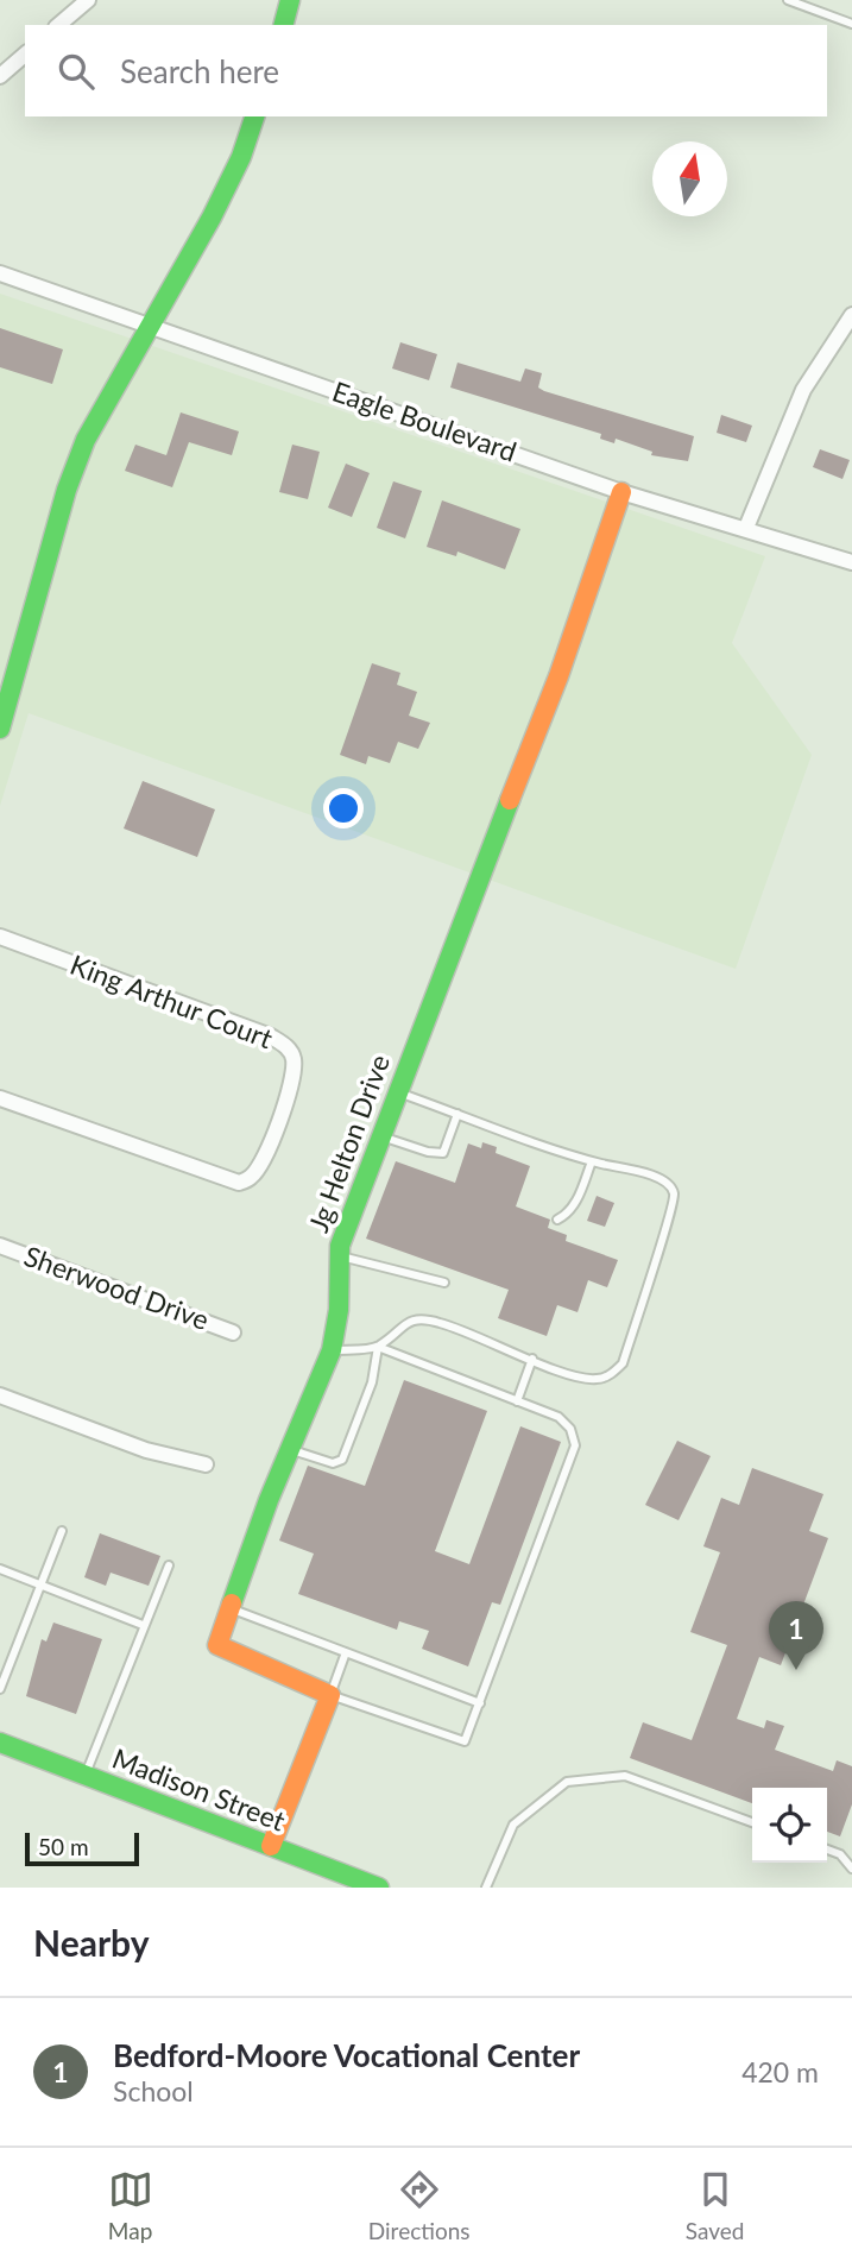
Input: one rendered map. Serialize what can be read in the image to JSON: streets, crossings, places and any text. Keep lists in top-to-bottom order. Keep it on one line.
{"streets":{"street":["Eagle Boulevard","King Arthur Court","Jg Helton Drive","Sherwood Drive","Madison Street"]},"crossings":[["Eagle Boulevard","Jg Helton Drive"]],"scale_bar":"50 m","north":"top","page":{"search":"Search here","pins":"1","scale":"50 m","heading":"Nearby","list":[{"mark":"1","name":"Bedford-Moore Vocational Center","note":"School","value":"420 m"}],"nav":["Map","Directions","Saved"]}}
